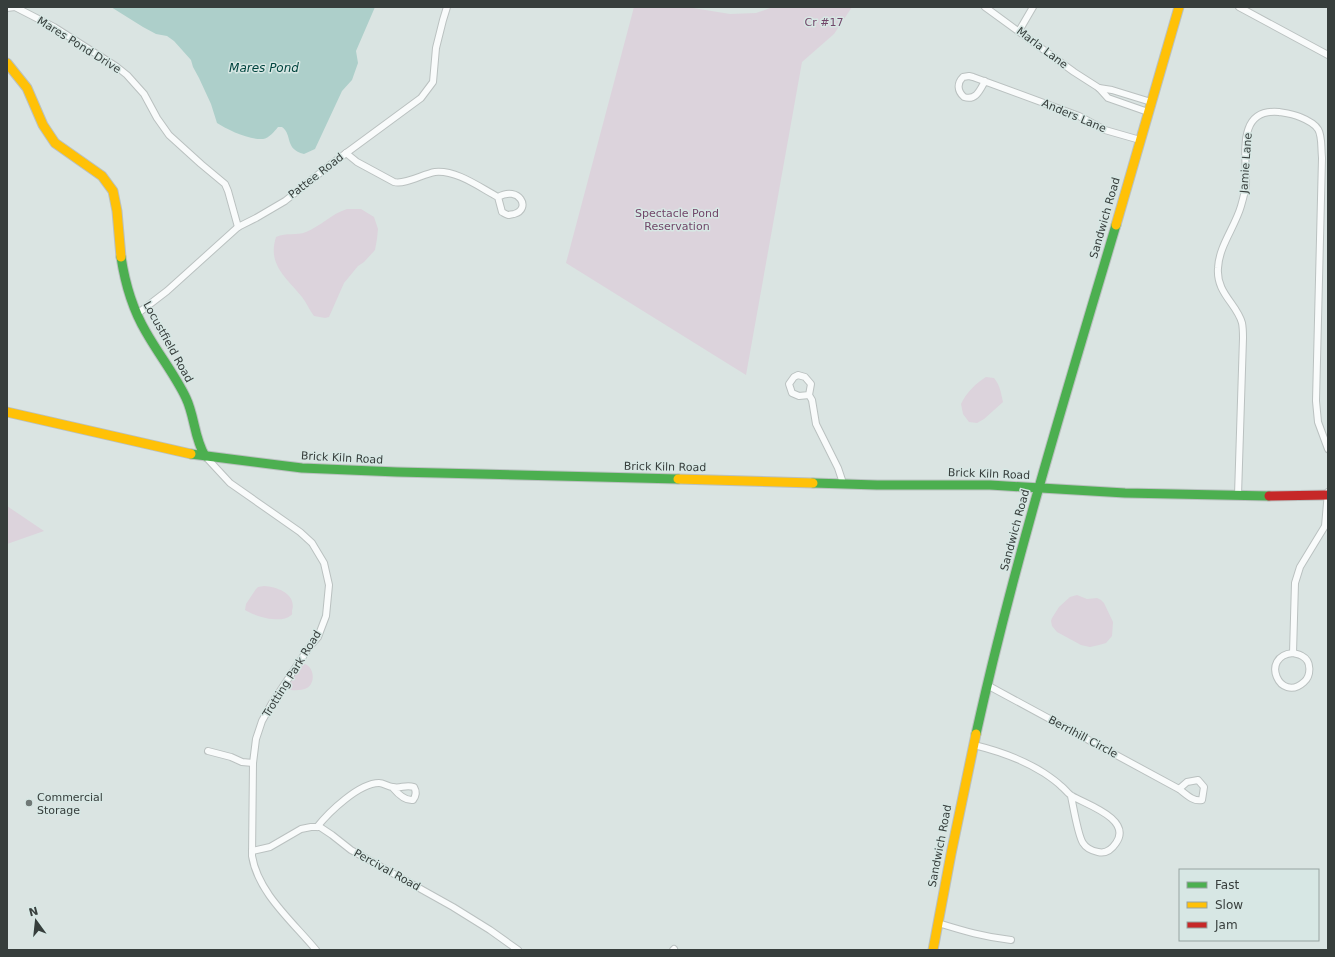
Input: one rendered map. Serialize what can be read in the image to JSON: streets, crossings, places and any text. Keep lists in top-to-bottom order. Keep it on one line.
{"streets":{"main road":["Sandwich Road","Locustfield Road","Brick Kiln Road"],"street":["Mares Pond Drive","Marla Lane","Anders Lane","Jamie Lane","Pattee Road","Trotting Park Road","BerrIhill Circle","Percival Road"]},"crossings":[["Mares Pond Drive","Pattee Road"],["Marla Lane","Sandwich Road"],["Anders Lane","Sandwich Road"],["Jamie Lane","Brick Kiln Road"],["Pattee Road","Locustfield Road"],["Sandwich Road","Brick Kiln Road"],["Sandwich Road","BerrIhill Circle"],["Locustfield Road","Brick Kiln Road"],["Locustfield Road","Trotting Park Road"],["Brick Kiln Road","Trotting Park Road"]],"water":["Mares Pond"],"parks":["Cr #17","Spectacle Pond Reservation"],"places":["Commercial Storage"],"legend":["Fast","Slow","Jam"],"north":"top"}
